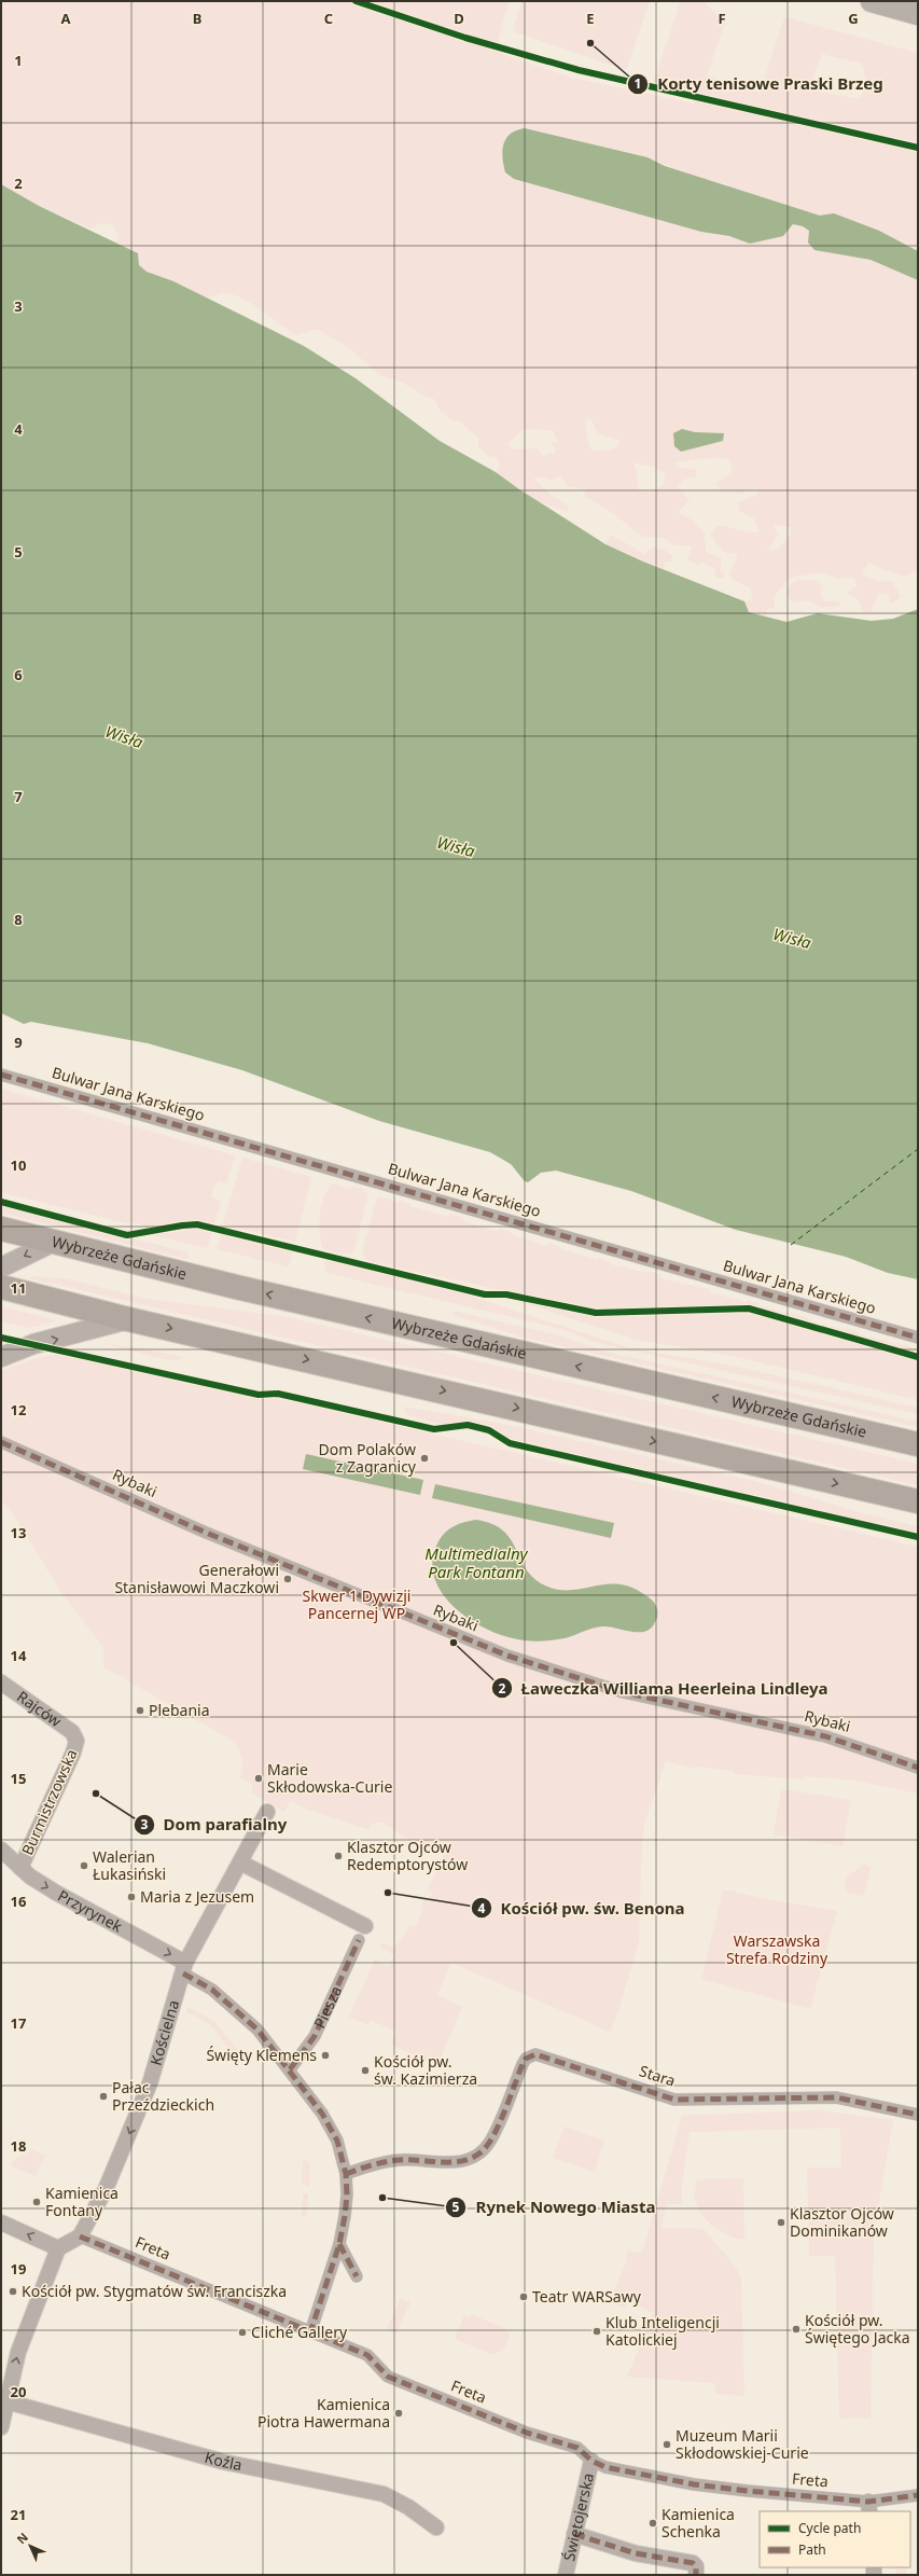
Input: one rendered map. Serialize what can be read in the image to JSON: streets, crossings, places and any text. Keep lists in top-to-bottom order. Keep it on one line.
{"streets":{"main road":["Wybrzeże Gdańskie"],"street":["Bulwar Jana Karskiego","Rybaki","Rajców","Burmistrzowska","Przyrynek","Piesza","Kościelna","Stara","Freta","Koźla","Świętojerska"]},"crossings":[["Rajców","Burmistrzowska"],["Burmistrzowska","Przyrynek"],["Przyrynek","Kościelna"],["Kościelna","Freta"],["Freta","Świętojerska"]],"one_way":["Przyrynek","Kościelna"],"water":["Wisła","Multimedialny Park Fontann"],"parks":["Skwer 1 Dywizji Pancernej WP","Warszawska Strefa Rodziny"],"places":["Korty tenisowe Praski Brzeg","Dom Polaków z Zagranicy","Generałowi Stanisławowi Maczkowi","Ławeczka Williama Heerleina Lindleya","Plebania","Marie Skłodowska-Curie","Dom parafialny","Klasztor Ojców Redemptorystów","Walerian Łukasiński","Kościół pw. św. Benona","Maria z Jezusem","Święty Klemens","Kościół pw. św. Kazimierza","Pałac Przeździeckich","Rynek Nowego Miasta","Kamienica Fontany","Klasztor Ojców Dominikanów","Kościół pw. Stygmatów św. Franciszka","Teatr WARSawy","Kościół pw. Świętego Jacka","Klub Inteligencji Katolickiej","Cliché Gallery","Kamienica Piotra Hawermana","Muzeum Marii Skłodowskiej-Curie","Kamienica Schenka"],"legend":["Cycle path","Path"],"north":"top left","grid":{"columns":["A","B","C","D","E","F","G"],"rows":["1","2","3","4","5","6","7","8","9","10","11","12","13","14","15","16","17","18","19","20","21"]}}
